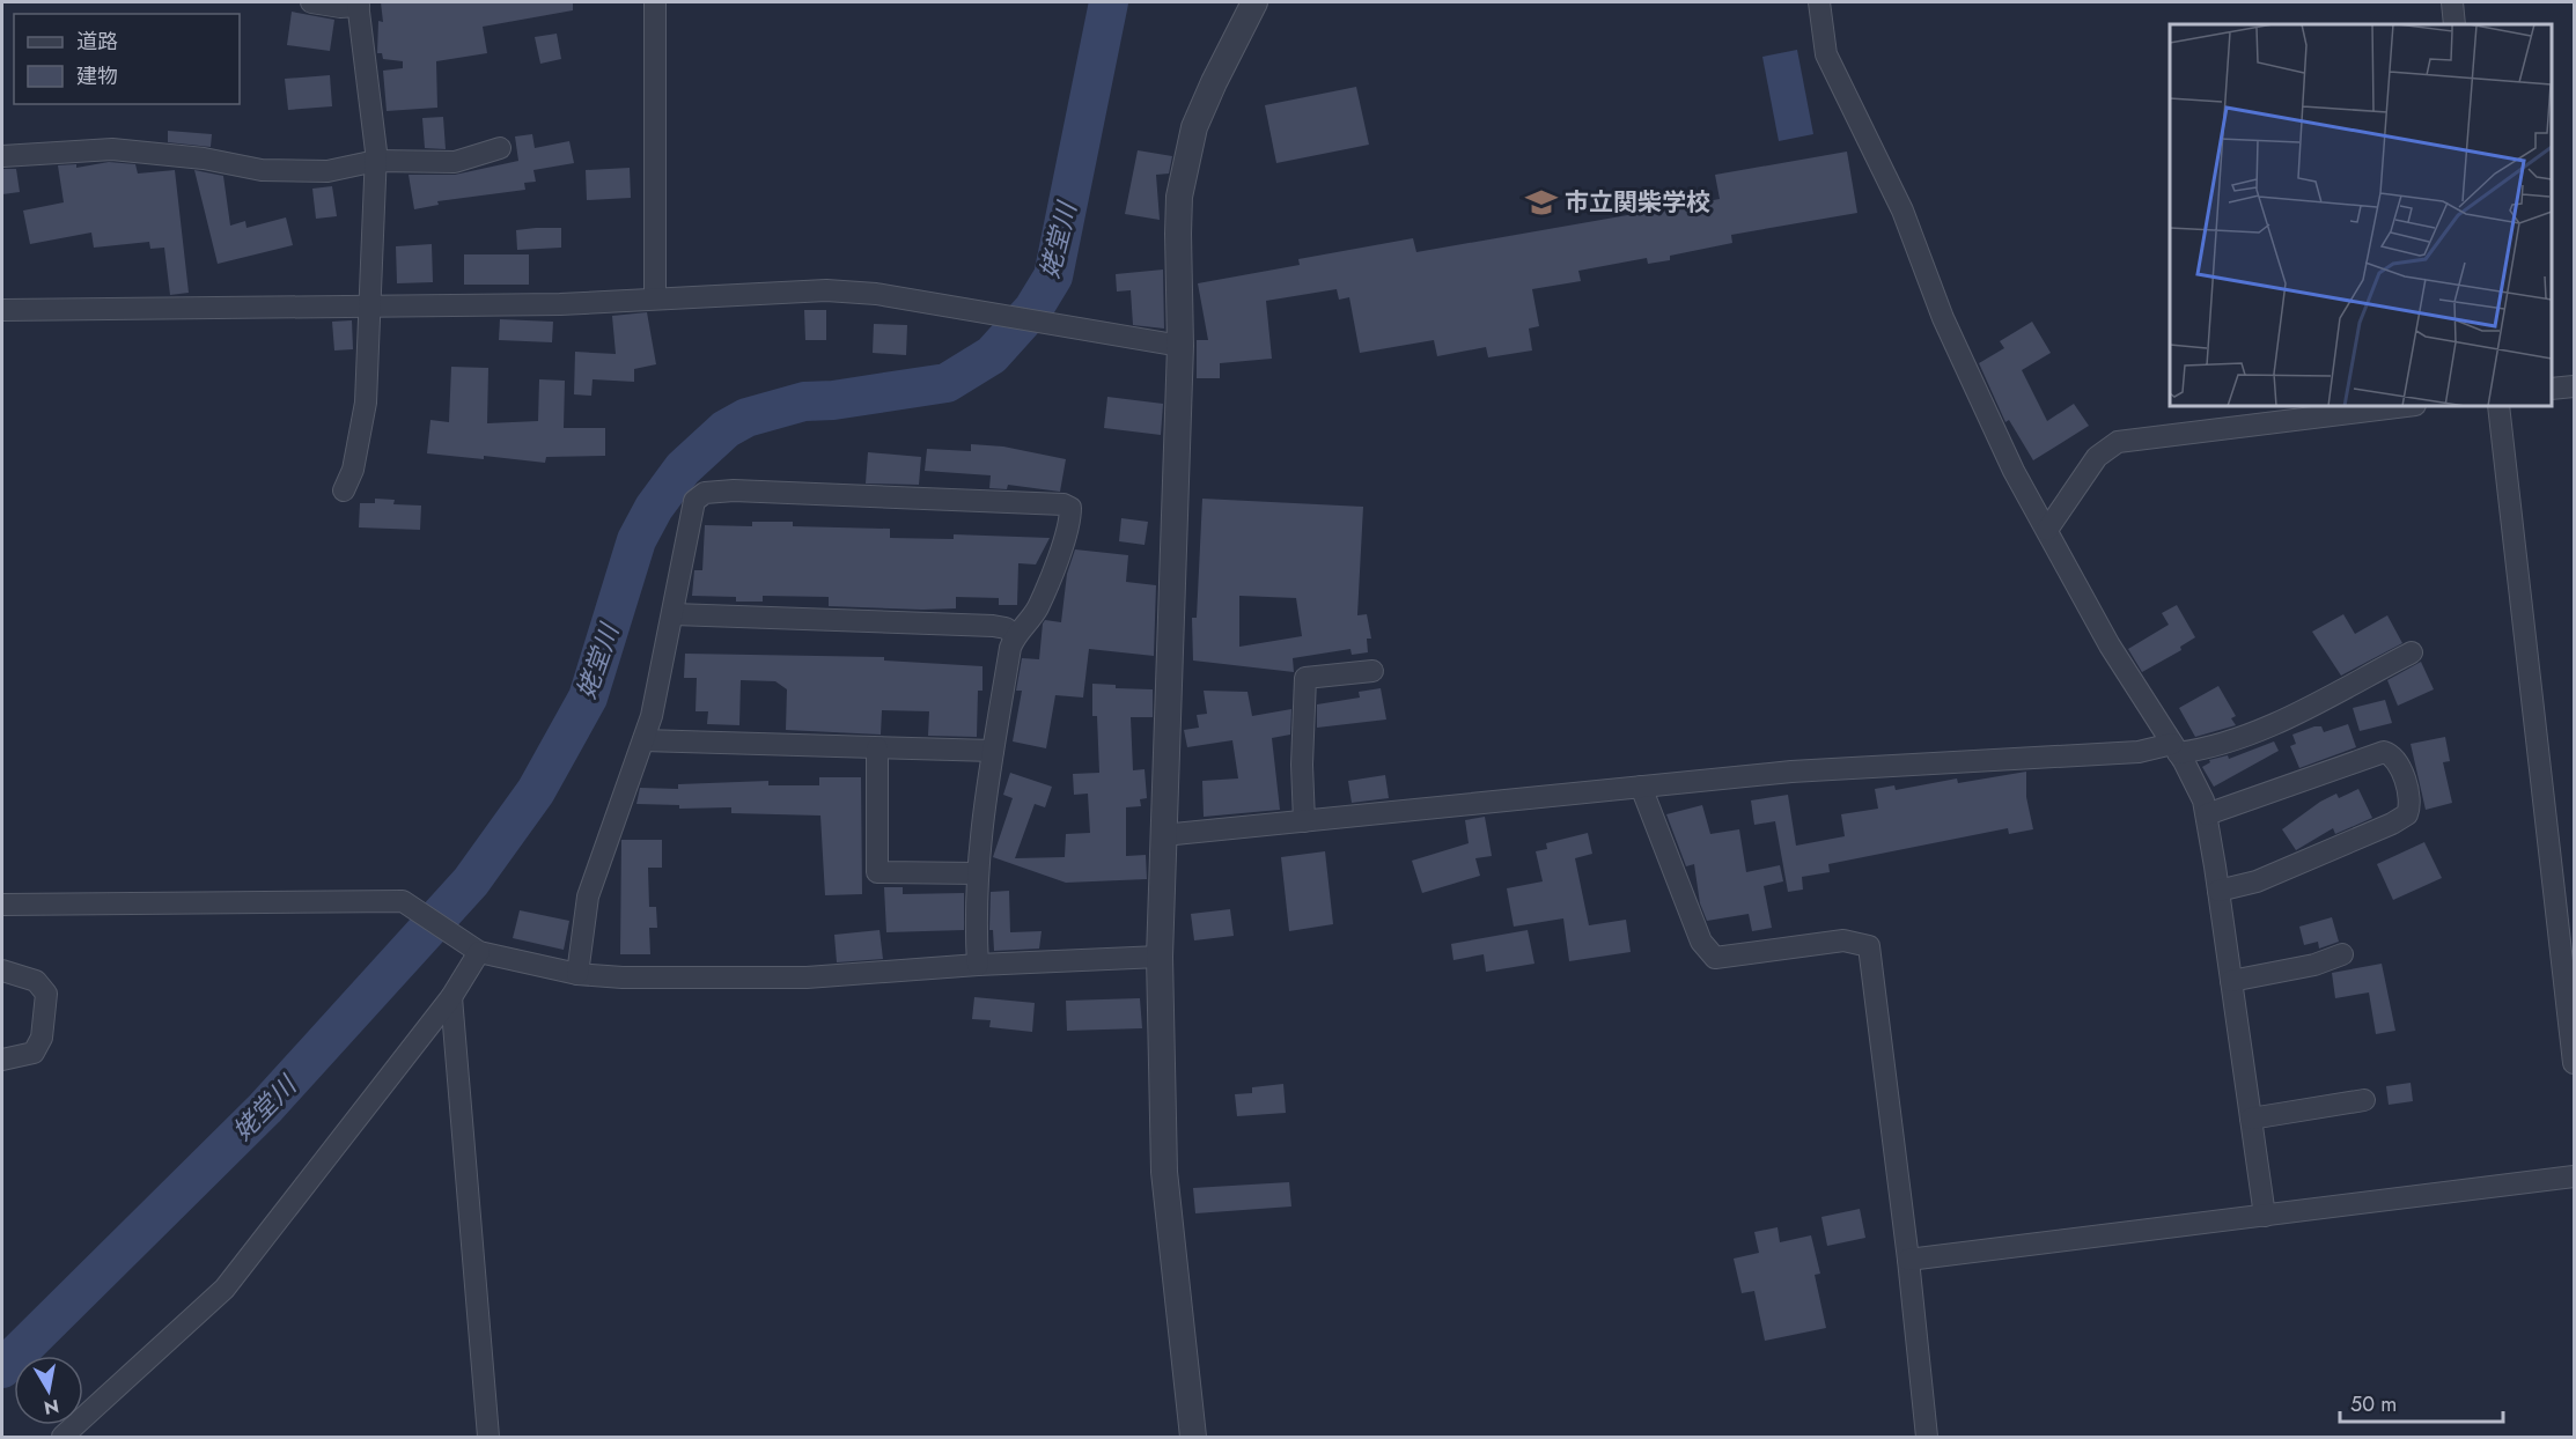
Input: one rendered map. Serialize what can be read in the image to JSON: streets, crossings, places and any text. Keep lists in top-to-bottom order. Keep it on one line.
{"water":["姥堂川"],"places":{"school or university":["市立関柴学校"]},"legend":["道路","建物"],"scale_bar":"50 m","north":"bottom"}
